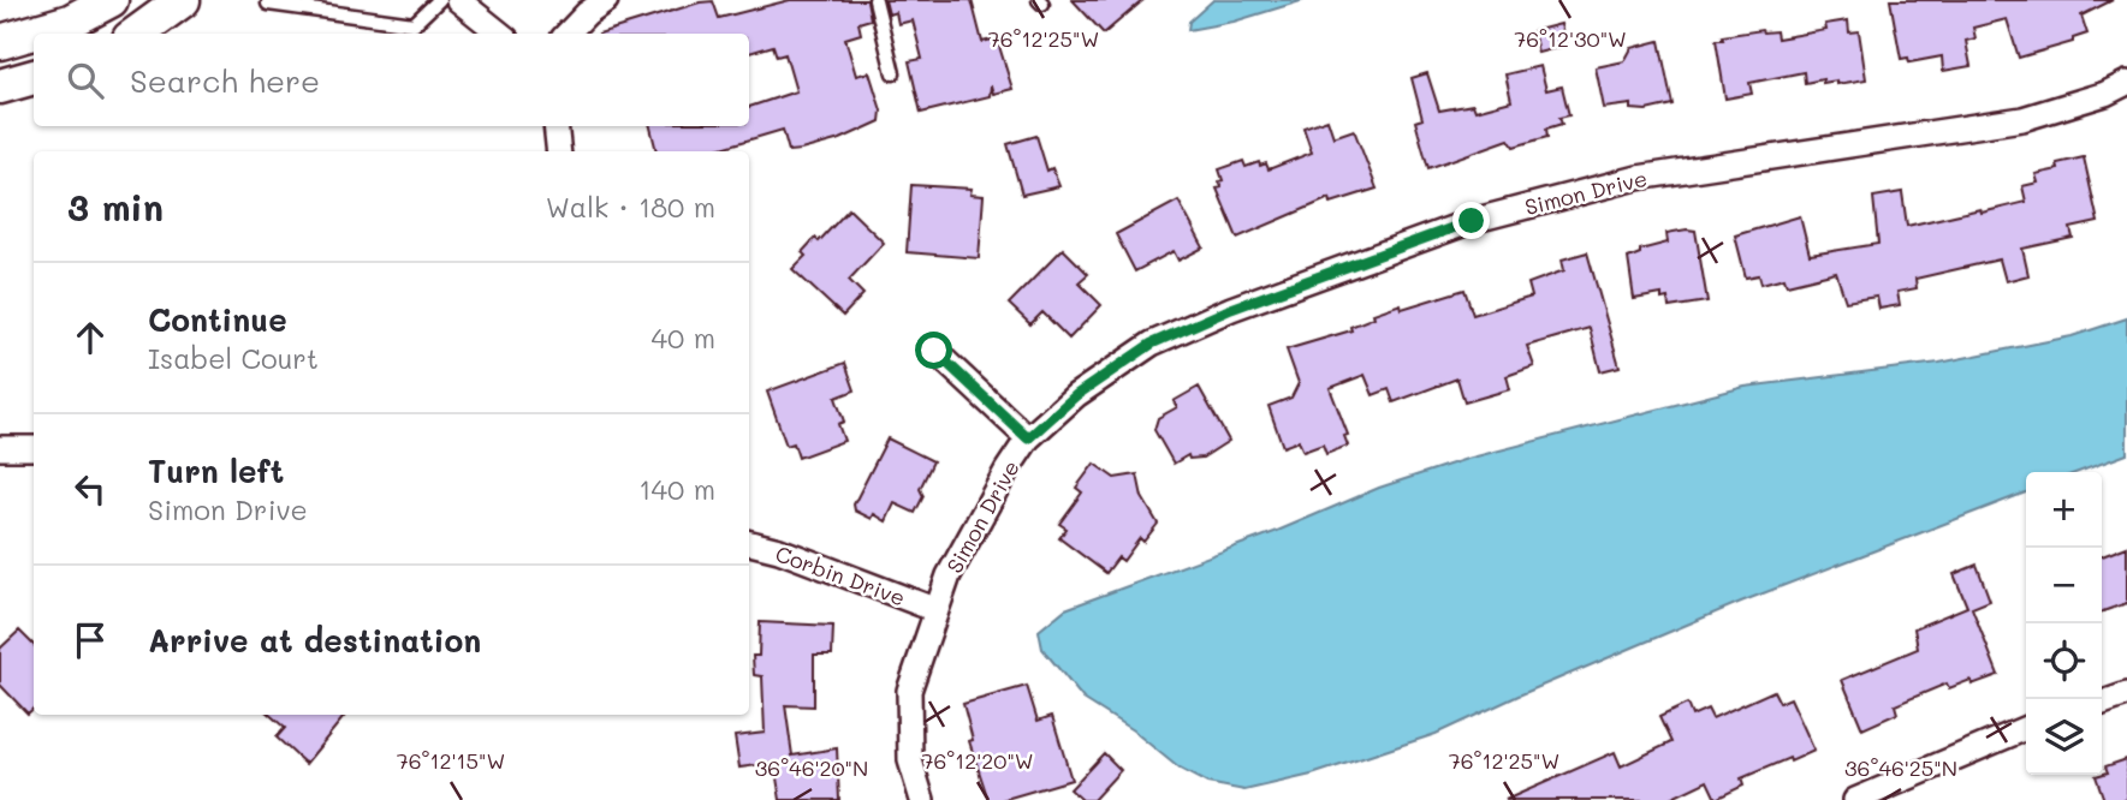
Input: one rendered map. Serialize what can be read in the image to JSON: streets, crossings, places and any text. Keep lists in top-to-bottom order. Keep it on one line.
{"streets":{"street":["Simon Drive","Corbin Drive"]},"crossings":[["Simon Drive","Corbin Drive"]],"page":{"search":"Search here","heading":["3 min","Walk · 180 m"],"list":[["Continue","Isabel Court","40 m"],["Turn left","Simon Drive","140 m"],"Arrive at destination"],"map_buttons":["+","−"]},"coordinates":["76°12'25\"W","76°12'30\"W","76°12'15\"W","76°12'20\"W","36°46'20\"N","36°46'25\"N"]}
